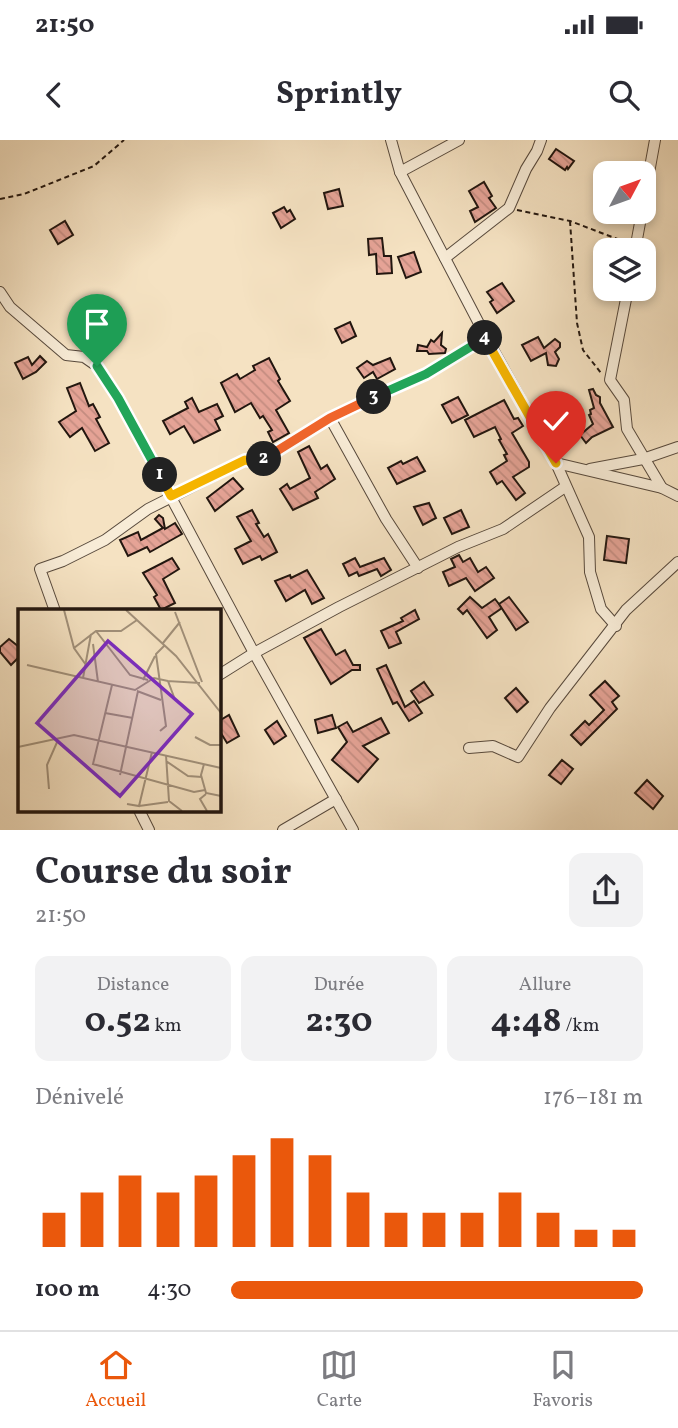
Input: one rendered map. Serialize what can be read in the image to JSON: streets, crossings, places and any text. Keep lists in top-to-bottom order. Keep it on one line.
{"north":"top right","page":{"status":"21:50","header":"Sprintly","pins":["4","3","2","1"],"heading":["Course du soir","21:50"],"stats":[["Distance","0.52 km"],["Durée","2:30"],["Allure","4:48 /km"]],"chart":["Dénivelé","176–181 m"],"list":[{"name":"100 m","note":"4:30"}],"tabs":["Accueil","Carte","Favoris"]}}
